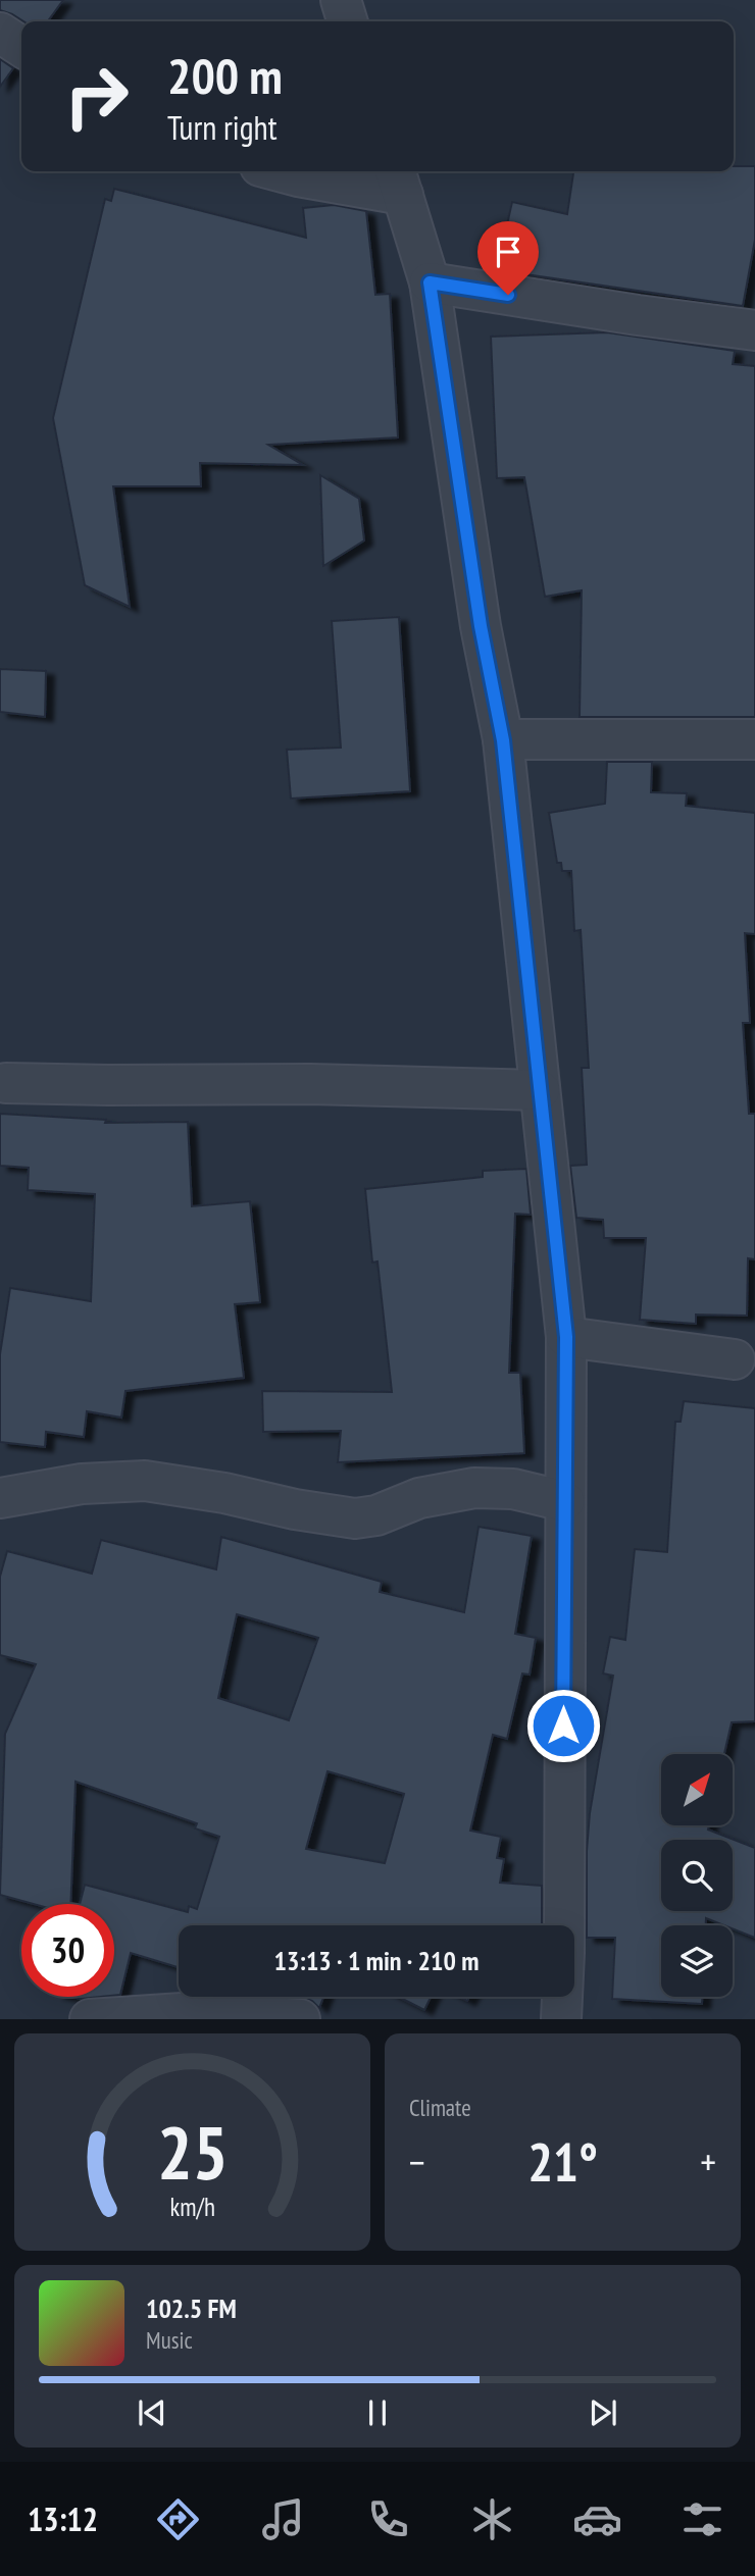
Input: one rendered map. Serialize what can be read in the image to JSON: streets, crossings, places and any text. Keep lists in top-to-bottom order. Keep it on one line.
{"north":"top right","page":{"turn":["200 m","Turn right"],"limit":"30","trip":"13:13 · 1 min · 210 m","tile":"Climate","heat":["−","21°","+"],"song":["102.5 FM","Music"],"tabs":"13:12","gauge":["25","km/h"]}}
